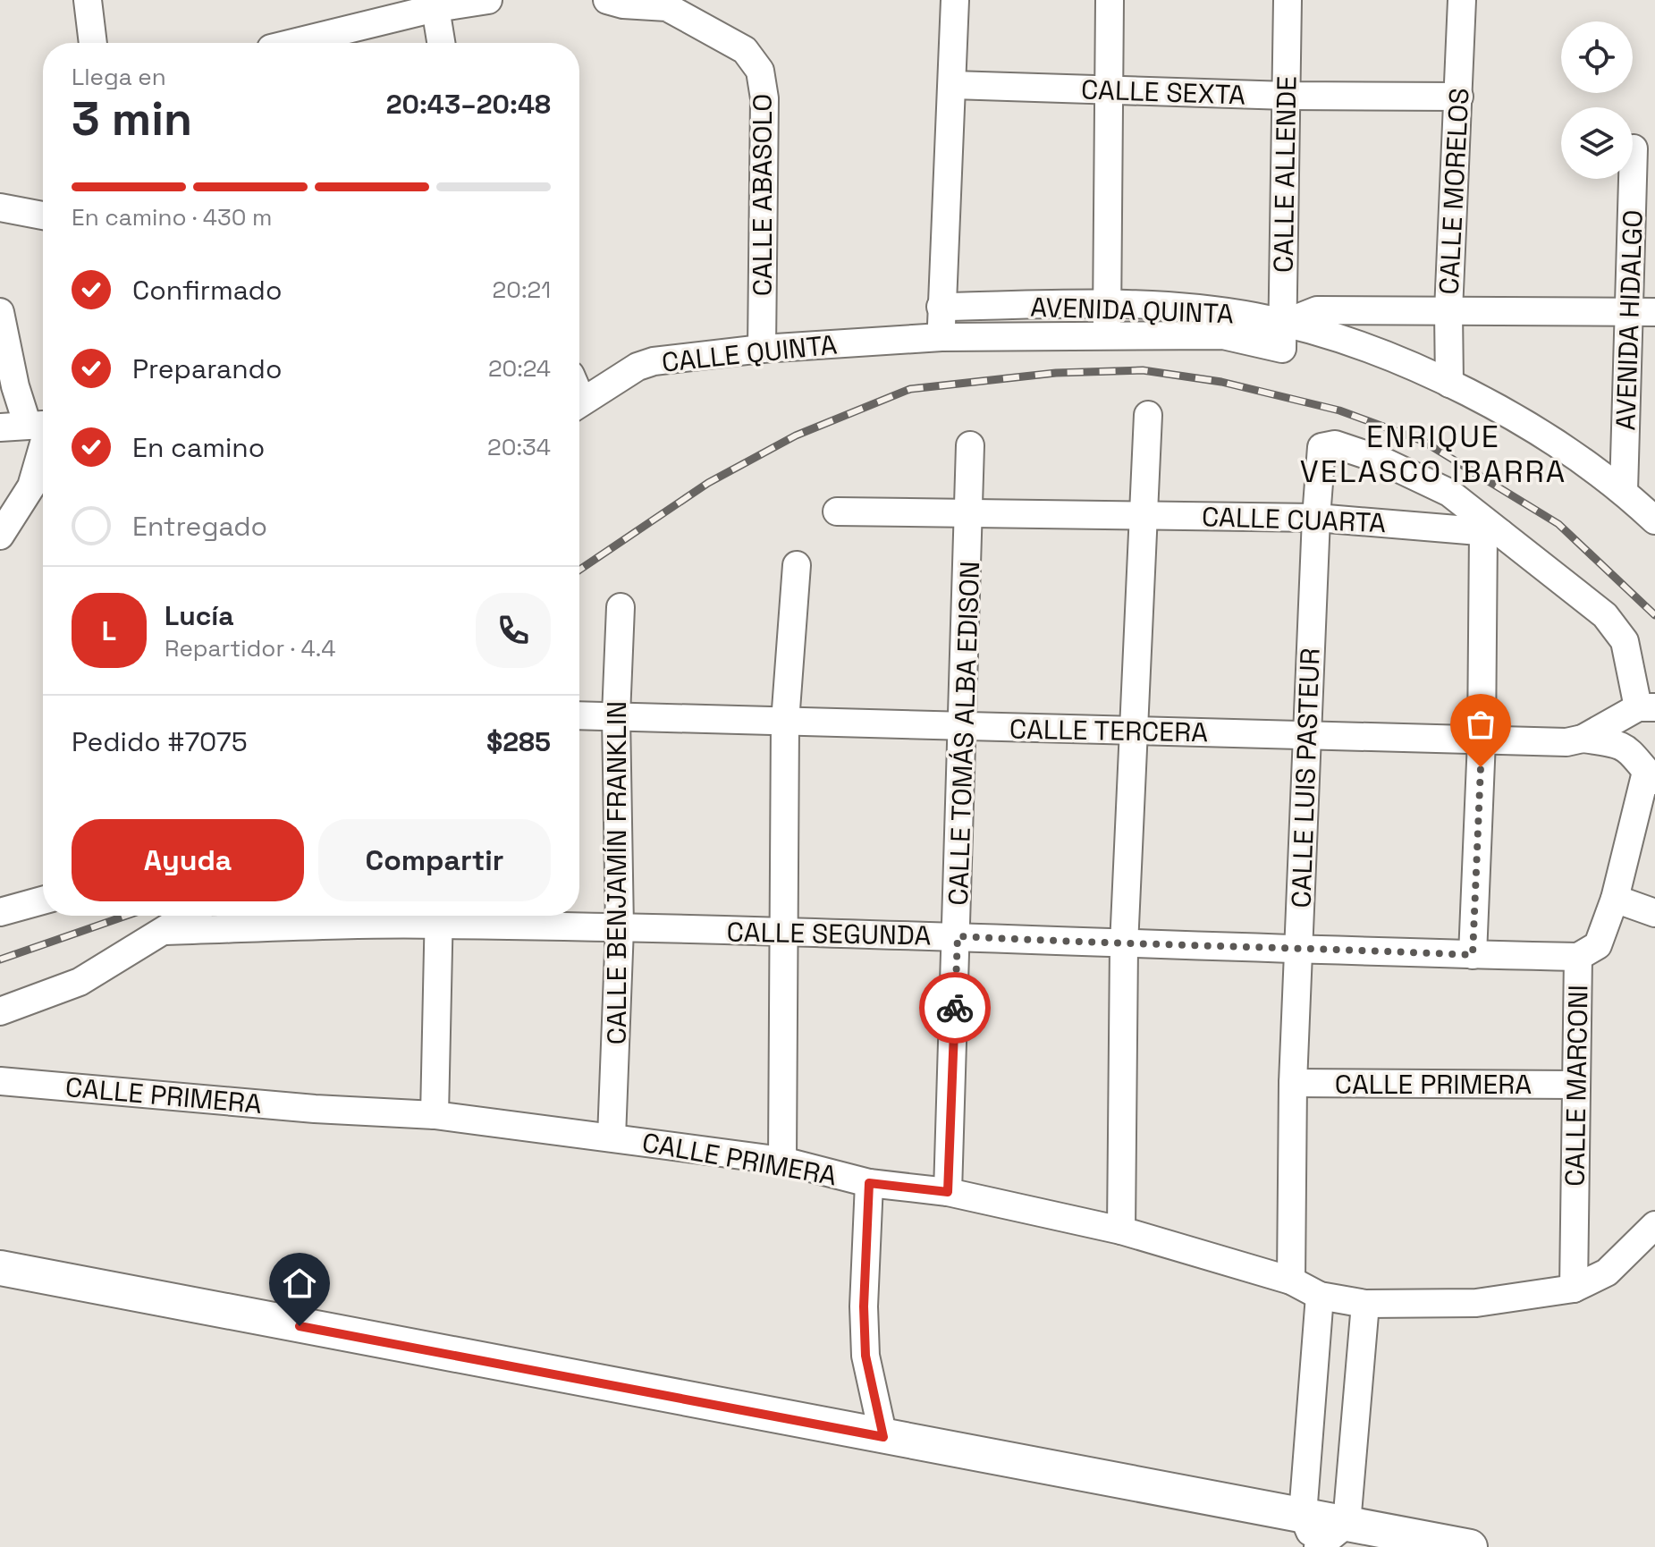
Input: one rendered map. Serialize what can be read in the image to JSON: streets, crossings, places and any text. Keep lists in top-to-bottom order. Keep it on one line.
{"streets":{"street":["CALLE SEXTA","CALLE ALLENDE","CALLE MORELOS","CALLE ABASOLO","AVENIDA QUINTA","AVENIDA HIDALGO","CALLE QUINTA","CALLE CUARTA","CALLE TERCERA","CALLE TOMÁS ALBA EDISON","CALLE LUIS PASTEUR","CALLE BENJAMÍN FRANKLIN","CALLE SEGUNDA","CALLE PRIMERA","CALLE MARCONI"]},"crossings":[["CALLE SEXTA","CALLE ALLENDE"],["CALLE SEXTA","CALLE MORELOS"],["CALLE ALLENDE","AVENIDA QUINTA"],["CALLE MORELOS","AVENIDA QUINTA"],["CALLE ABASOLO","CALLE QUINTA"],["AVENIDA QUINTA","AVENIDA HIDALGO"],["AVENIDA QUINTA","CALLE QUINTA"],["CALLE CUARTA","CALLE TOMÁS ALBA EDISON"],["CALLE CUARTA","CALLE LUIS PASTEUR"],["CALLE TERCERA","CALLE TOMÁS ALBA EDISON"],["CALLE TERCERA","CALLE LUIS PASTEUR"],["CALLE TERCERA","CALLE BENJAMÍN FRANKLIN"],["CALLE TOMÁS ALBA EDISON","CALLE SEGUNDA"],["CALLE TOMÁS ALBA EDISON","CALLE PRIMERA"],["CALLE LUIS PASTEUR","CALLE SEGUNDA"],["CALLE LUIS PASTEUR","CALLE PRIMERA"],["CALLE BENJAMÍN FRANKLIN","CALLE SEGUNDA"],["CALLE BENJAMÍN FRANKLIN","CALLE PRIMERA"],["CALLE SEGUNDA","CALLE MARCONI"],["CALLE PRIMERA","CALLE MARCONI"]],"districts":["ENRIQUE VELASCO IBARRA"],"page":{"heading":["3 min","Llega en","20:43–20:48"],"panel":["Lucía","Repartidor · 4.4","Pedido #7075","$285"],"bar":"En camino · 430 m","list":[["Confirmado","20:21"],["Preparando","20:24"],["En camino","20:34"],"Entregado"],"round":"L","buttons":["Ayuda","Compartir"]}}
